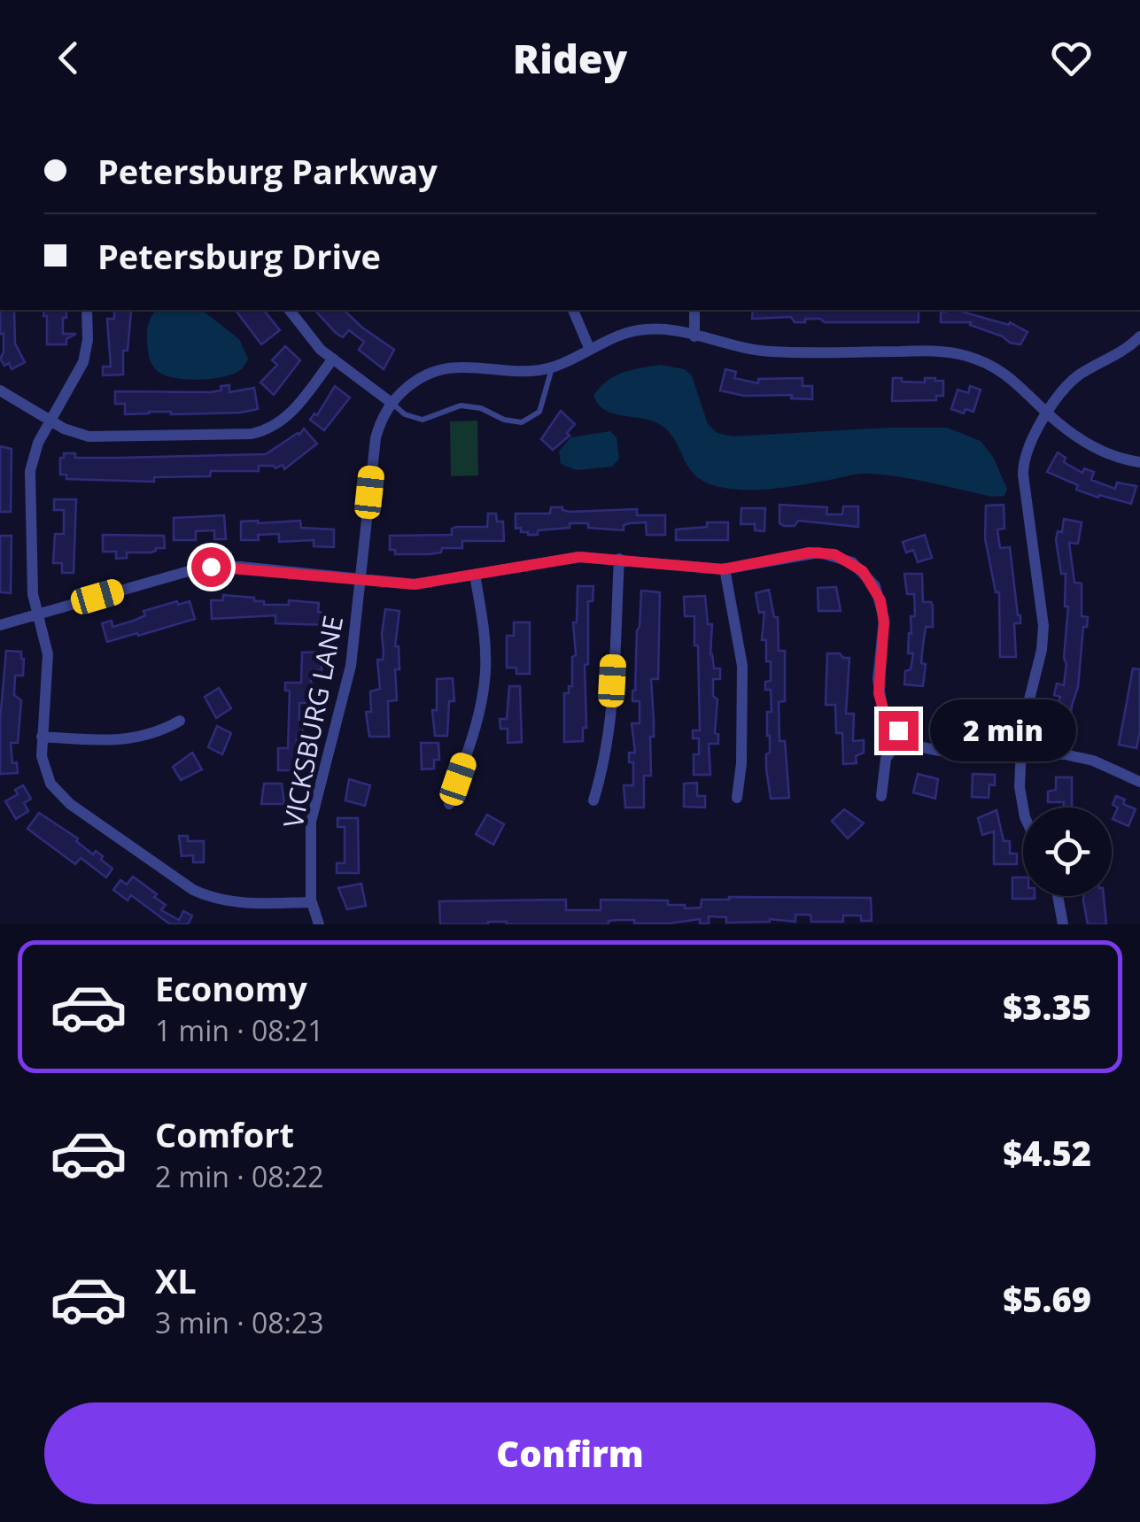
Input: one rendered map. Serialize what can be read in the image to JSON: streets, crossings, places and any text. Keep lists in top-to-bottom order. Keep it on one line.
{"streets":{"street":["VICKSBURG LANE"]},"page":{"header":"Ridey","banner":["Petersburg Parkway","Petersburg Drive"],"bubble":"2 min","list":[{"name":"Economy","note":"1 min · 08:21","value":"$3.35"},{"name":"Comfort","note":"2 min · 08:22","value":"$4.52"},{"name":"XL","note":"3 min · 08:23","value":"$5.69"}],"buttons":"Confirm"}}
